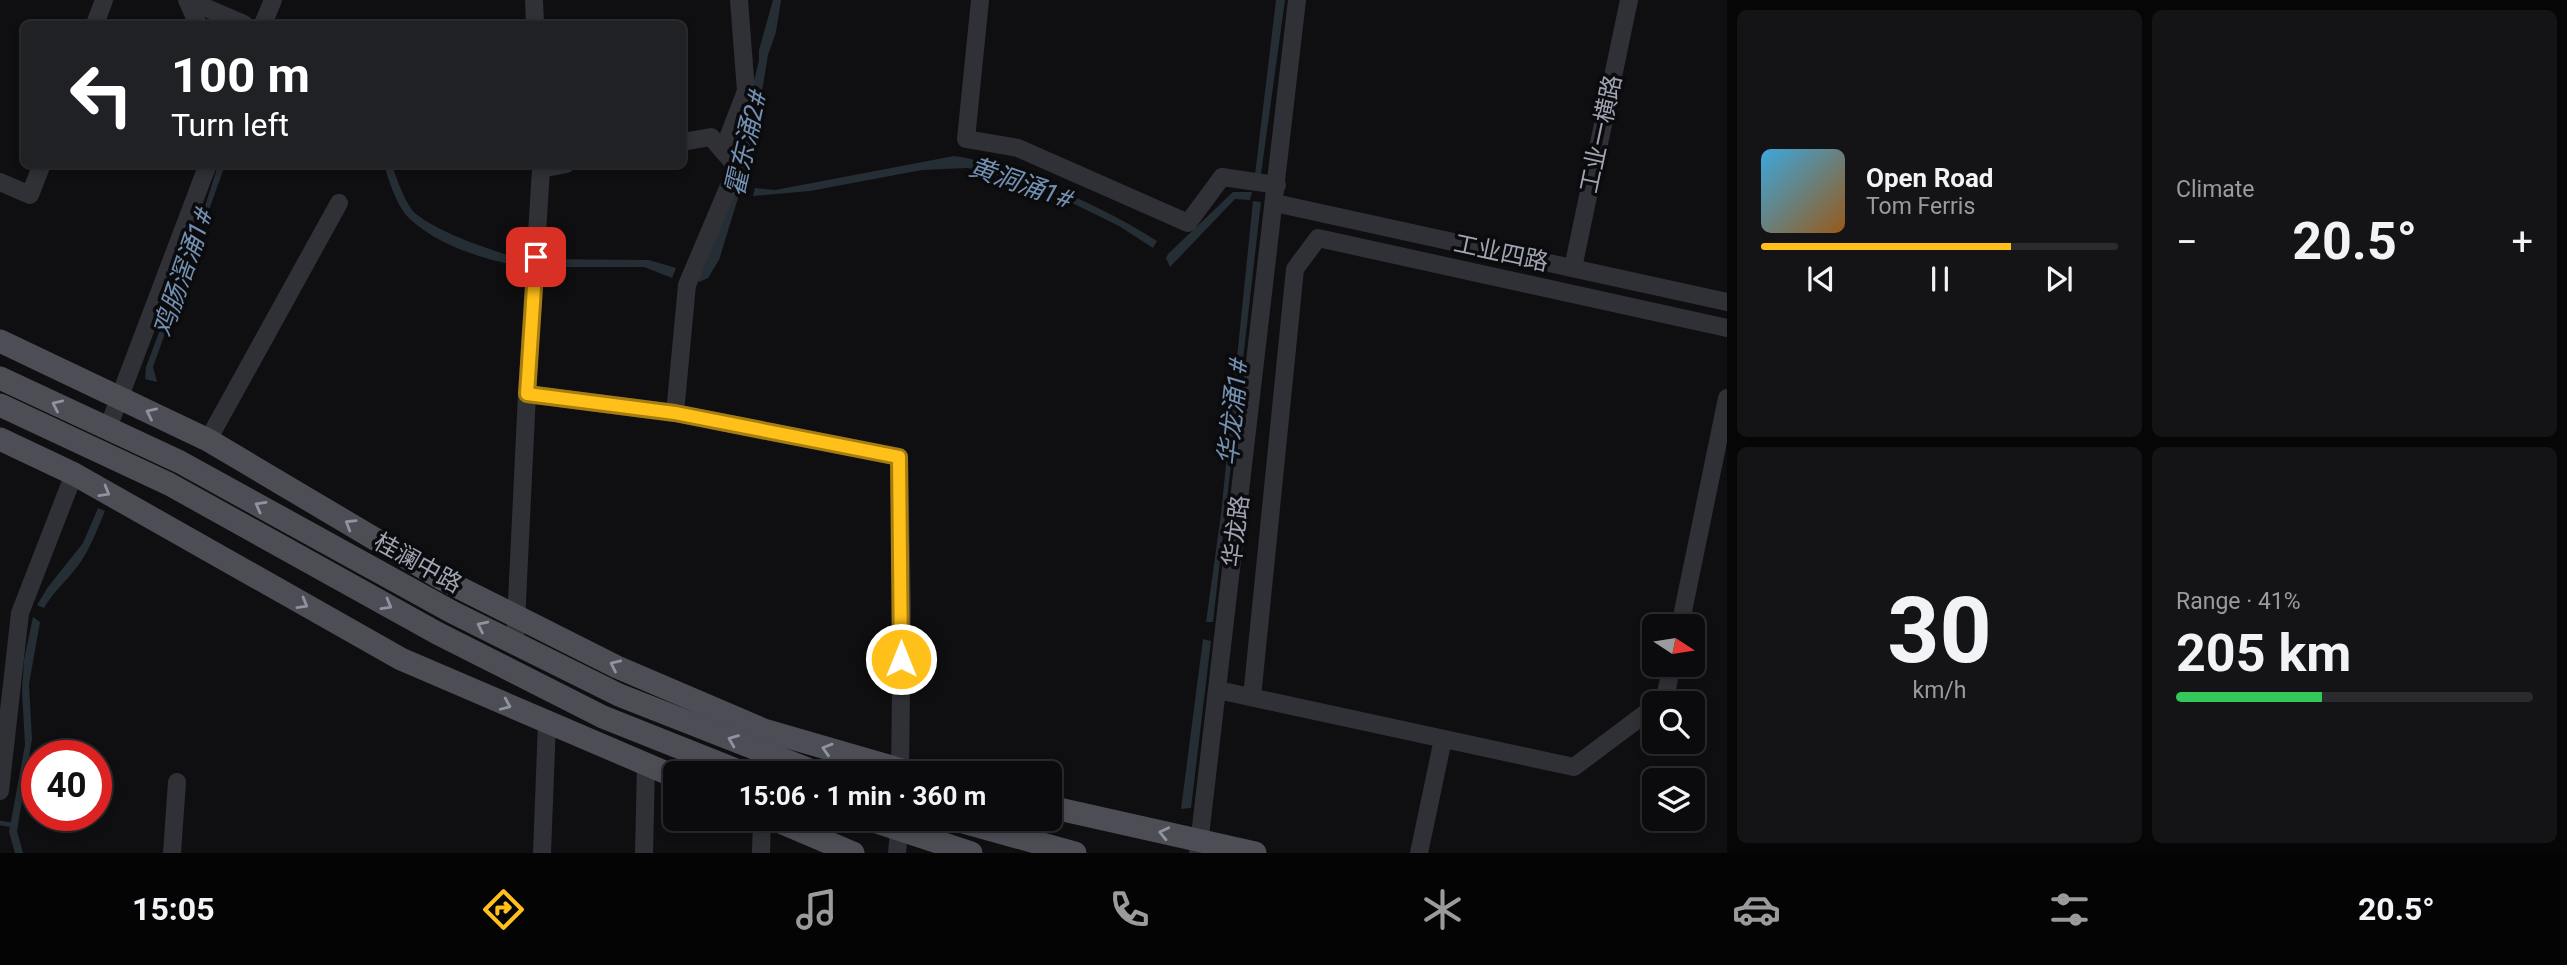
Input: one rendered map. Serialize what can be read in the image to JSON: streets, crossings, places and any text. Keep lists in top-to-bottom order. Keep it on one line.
{"streets":{"main road":["桂澜中路"],"street":["工业一横路","工业四路","华龙路"]},"crossings":[["工业一横路","工业四路"],["工业四路","华龙路"]],"water":["霍东涌2#","黄洞涌1#","鸡肠滘涌1#","华龙涌1#"],"north":"right","page":{"tile":["Climate",["30","km/h"],["Range · 41%","205 km"]],"turn":["100 m","Turn left"],"song":["Open Road","Tom Ferris"],"heat":["−","20.5°","+"],"limit":"40","trip":"15:06 · 1 min · 360 m","tabs":["15:05","20.5°"]}}
